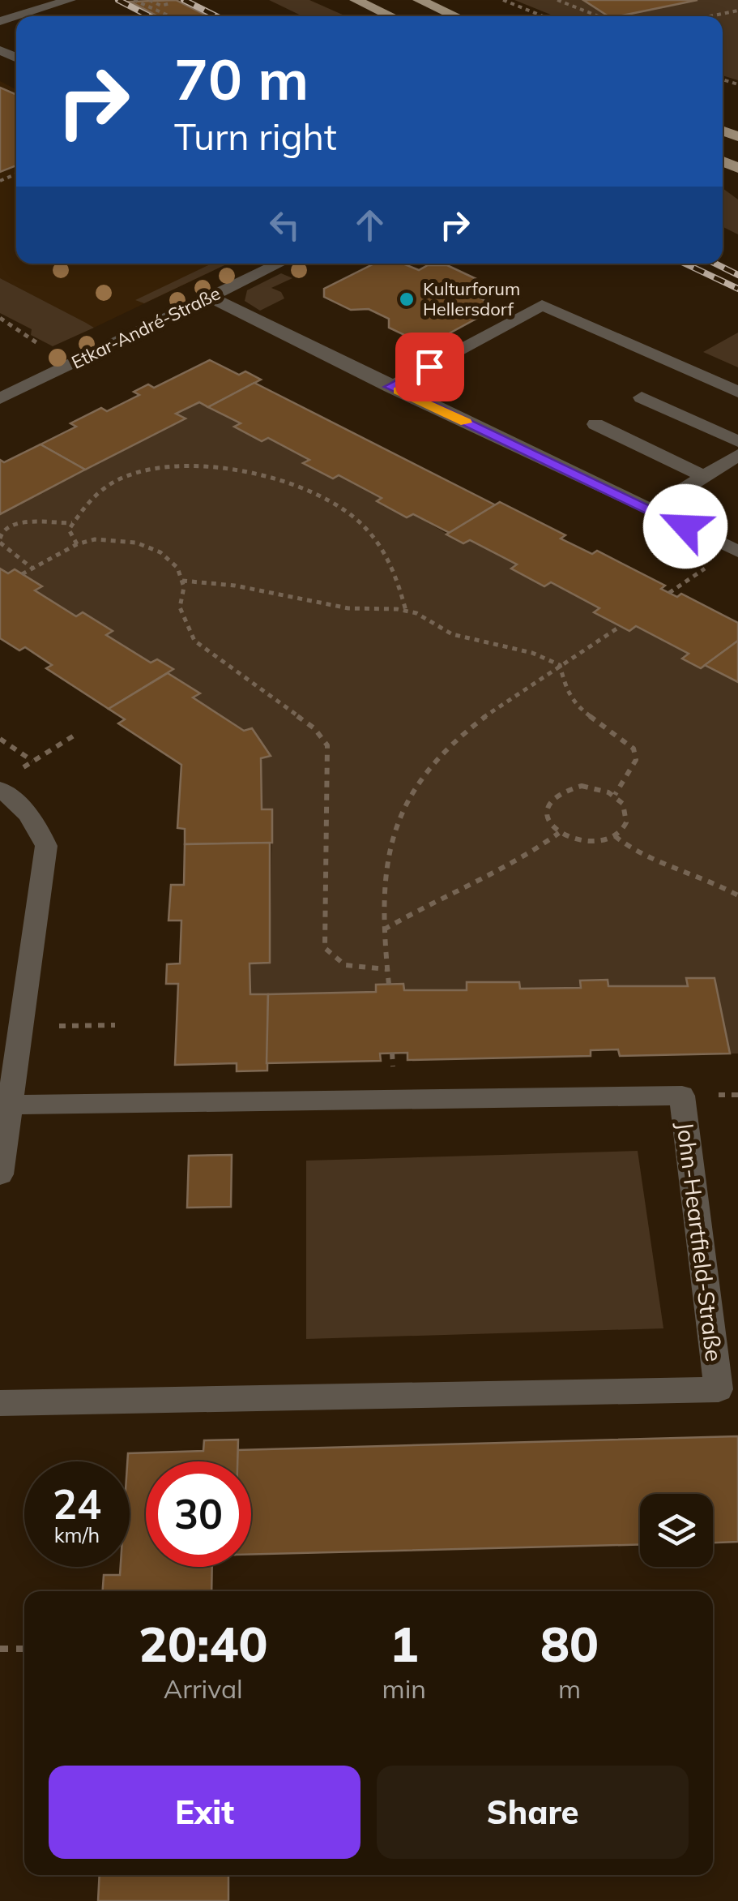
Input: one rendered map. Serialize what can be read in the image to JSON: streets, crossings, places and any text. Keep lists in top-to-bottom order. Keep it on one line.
{"streets":{"street":["Etkar-André-Straße","John-Heartfield-Straße"]},"places":["Kulturforum Hellersdorf"],"page":{"turn":["70 m","Turn right"],"speed":"24 km/h","limit":"30","eta":["20:40","Arrival","1","min","80","m"],"buttons":["Exit","Share"]}}
